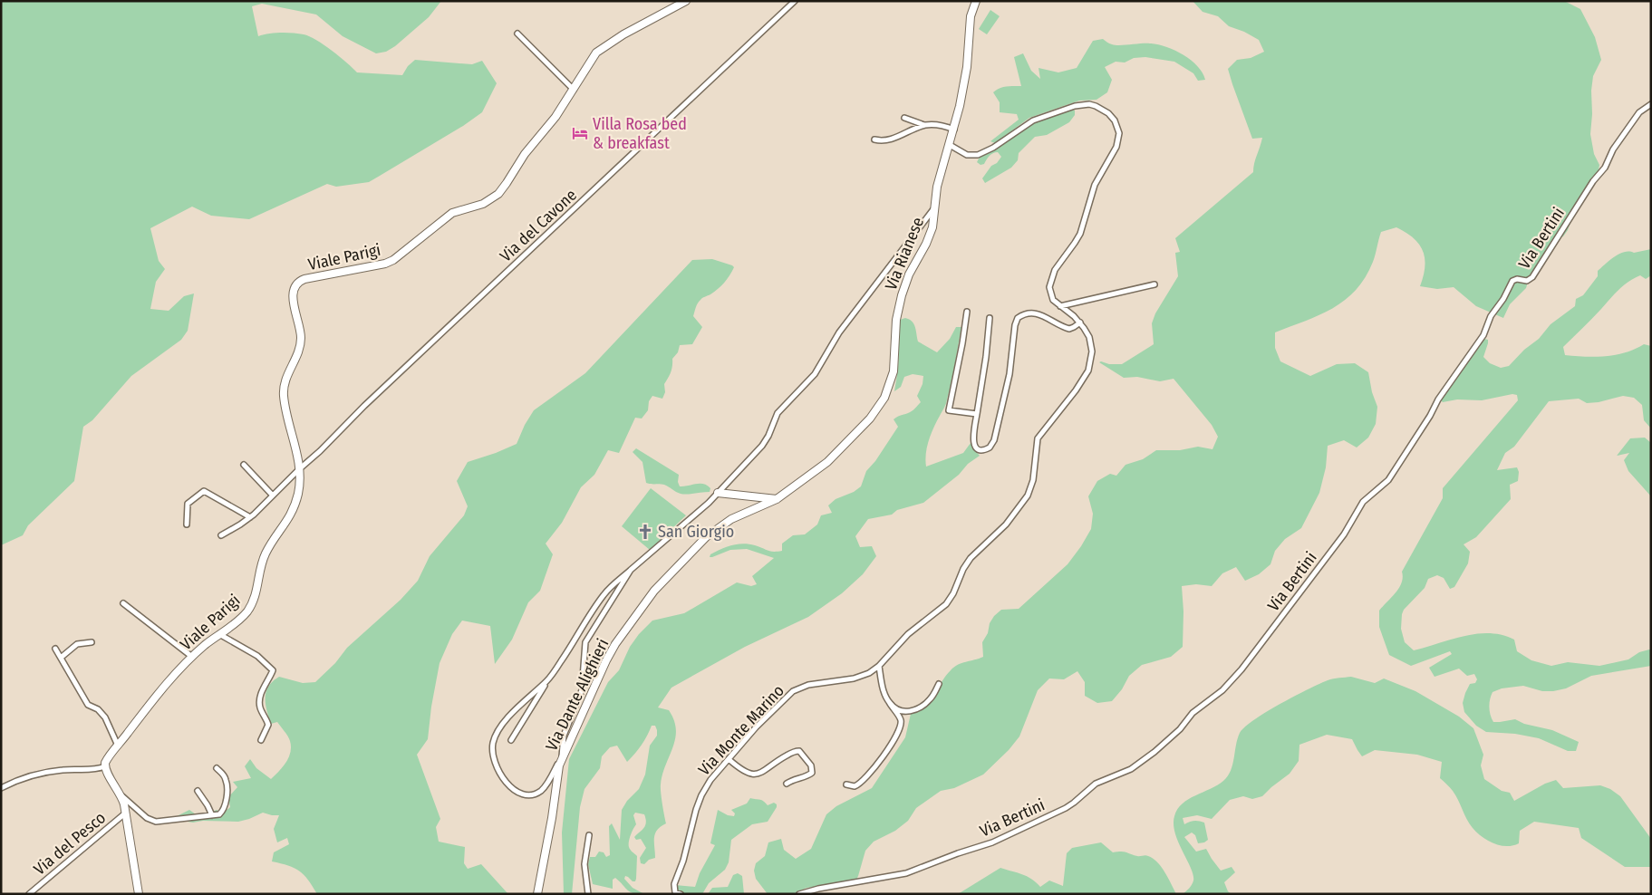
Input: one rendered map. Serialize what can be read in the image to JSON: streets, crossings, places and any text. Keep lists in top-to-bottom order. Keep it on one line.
{"streets":{"street":["Via del Cavone","Via Bertini","Via Rianese","Viale Parigi","Via Dante Alighieri","Via Monte Marino","Via del Pesco"]},"crossings":[["Via del Cavone","Viale Parigi"],["Via Rianese","Via Dante Alighieri"],["Via Rianese","Via Monte Marino"]],"places":{"hotel":["Villa Rosa bed & breakfast"],"church":["San Giorgio"]}}
